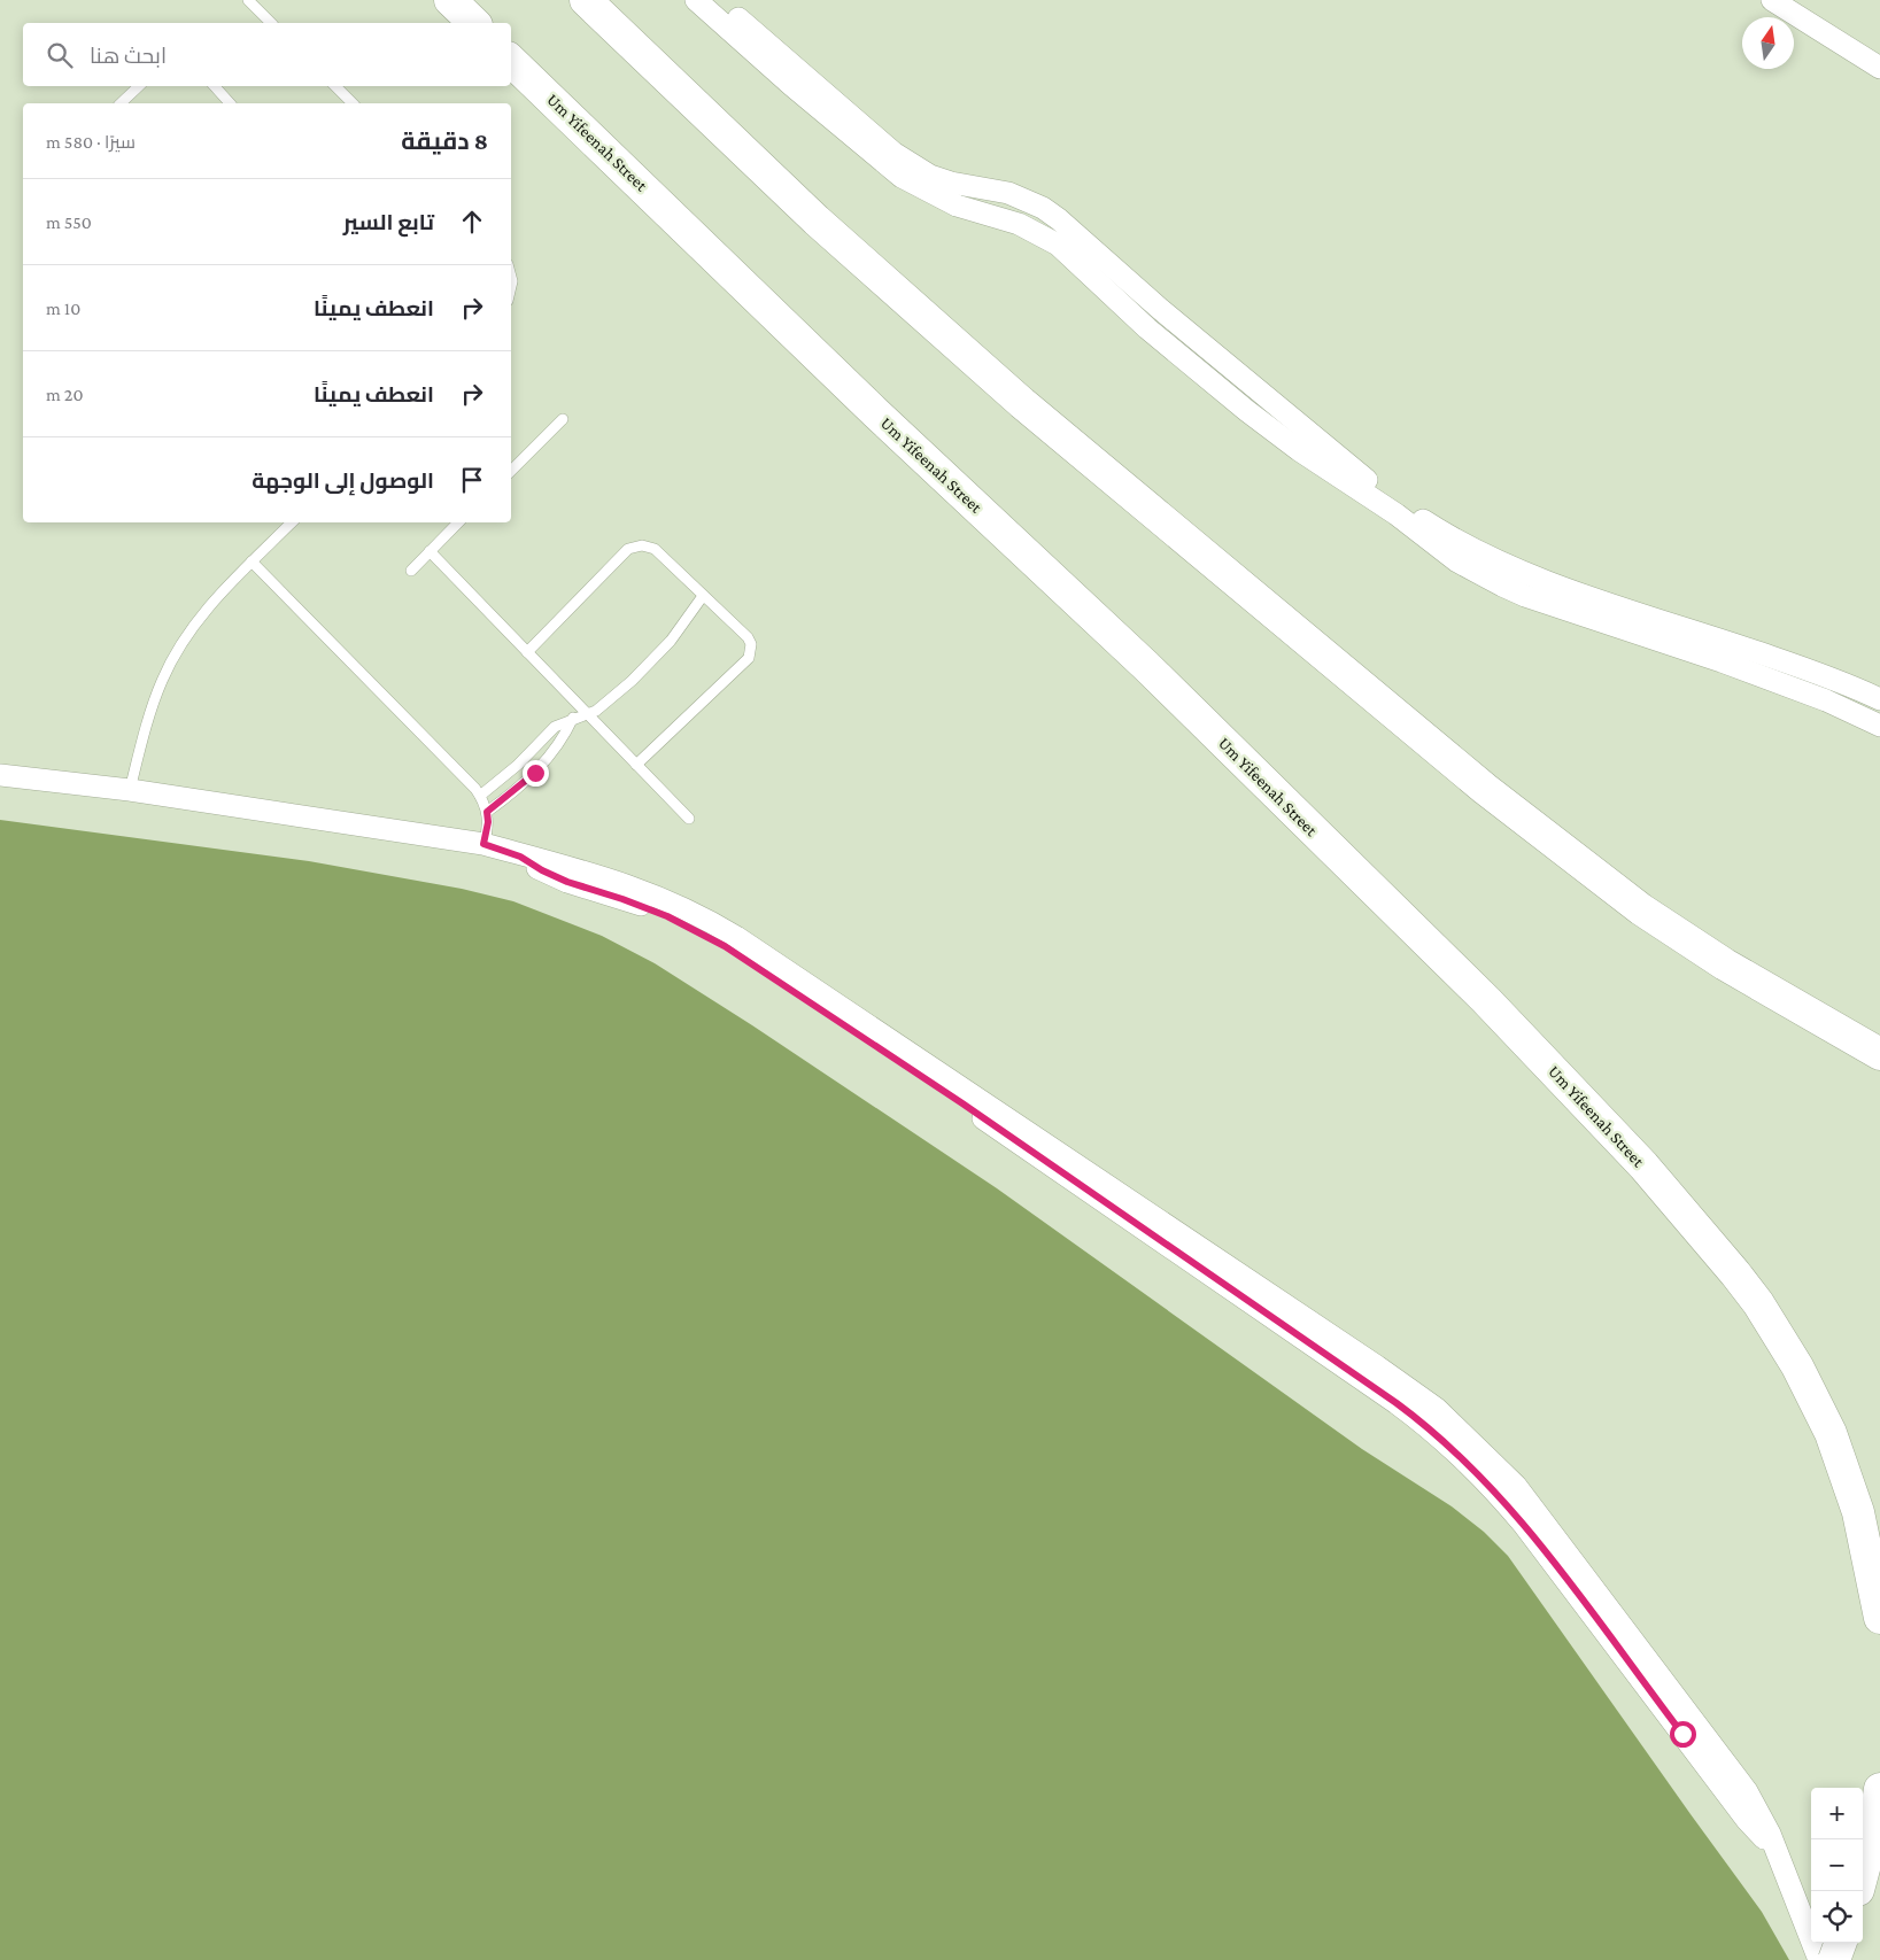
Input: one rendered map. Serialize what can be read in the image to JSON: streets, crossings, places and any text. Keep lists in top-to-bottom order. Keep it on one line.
{"streets":{"main road":["Um Yifeenah Street"]},"north":"top","page":{"search":"ابحث هنا","heading":["8 دقيقة","سيرًا · 580 m"],"list":[["تابع السير","550 m"],["انعطف يمينًا","10 m"],["انعطف يمينًا","20 m"],"الوصول إلى الوجهة"],"map_buttons":["+","−"]}}
